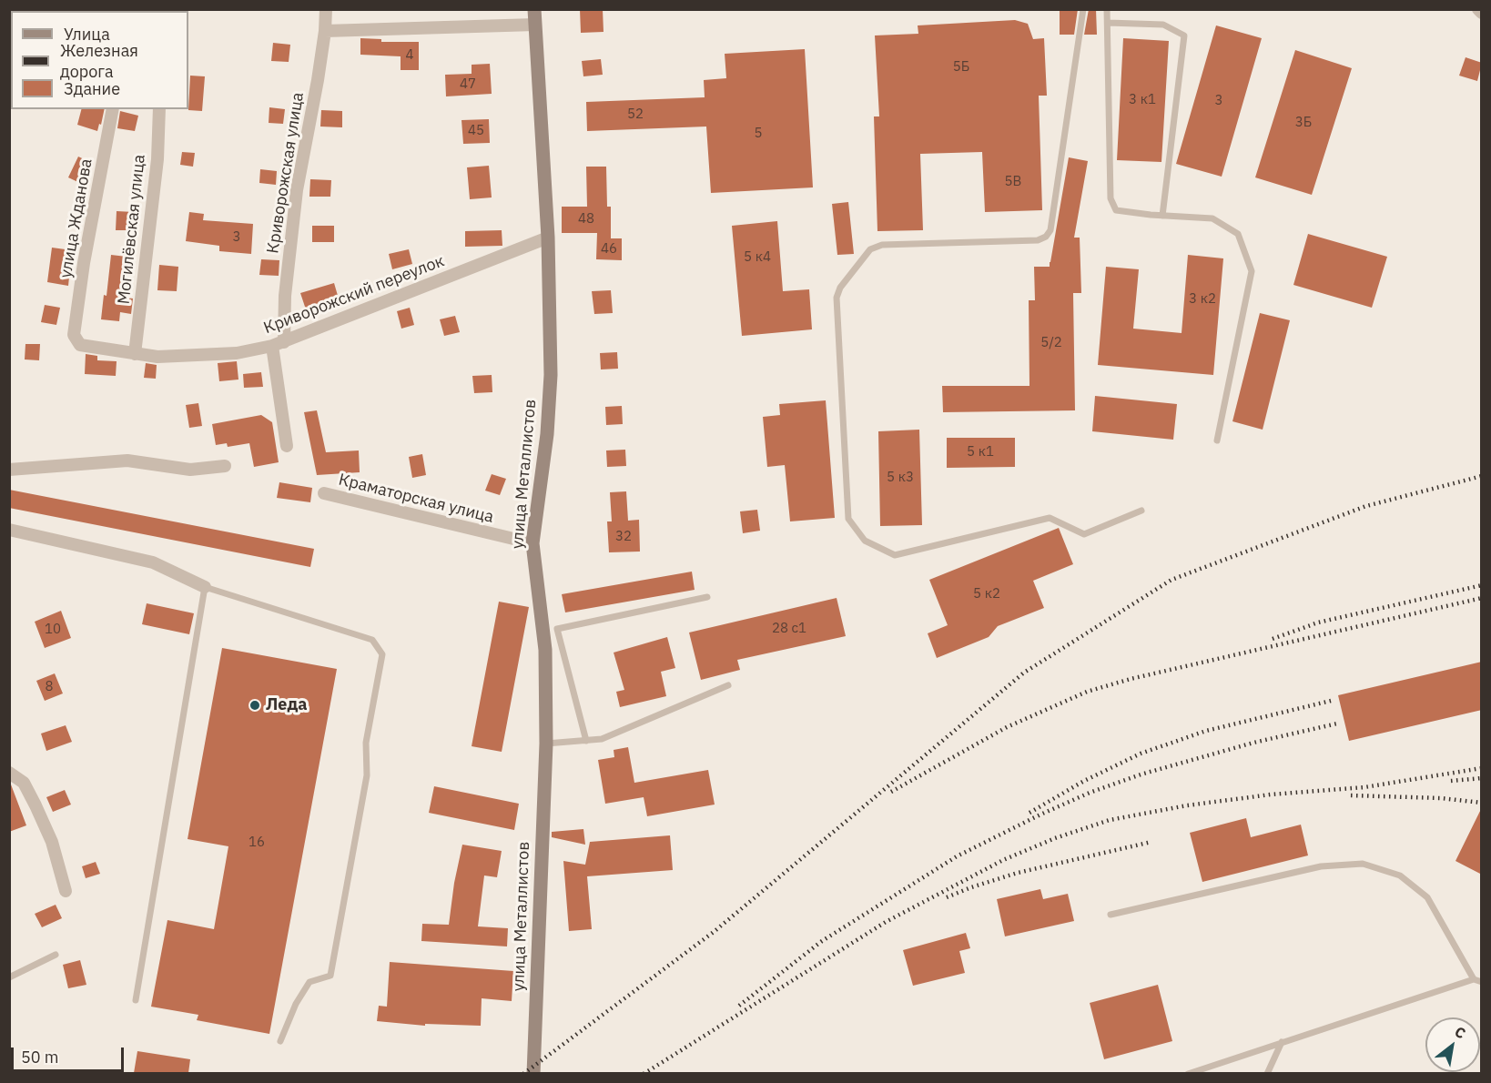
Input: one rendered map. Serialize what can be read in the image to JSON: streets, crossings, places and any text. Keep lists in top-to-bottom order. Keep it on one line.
{"streets":{"street":["Криворожская улица","улица Жданова","Могилёвская улица","Криворожский переулок","улица Металлистов","Краматорская улица"]},"crossings":[["Криворожская улица","Криворожский переулок"],["улица Жданова","Криворожский переулок"],["Могилёвская улица","Криворожский переулок"],["Криворожский переулок","улица Металлистов"],["улица Металлистов","Краматорская улица"]],"places":["Леда"],"house_numbers":["4","5Б","47","3 к1","3","52","3Б","45","5","5В","48","3","46","5 к4","3 к2","5/2","5 к1","5 к3","32","5 к2","28 с1","10","8","16"],"legend":["Улица","Железная дорога","Здание"],"scale_bar":"50 m","north":"top right"}
